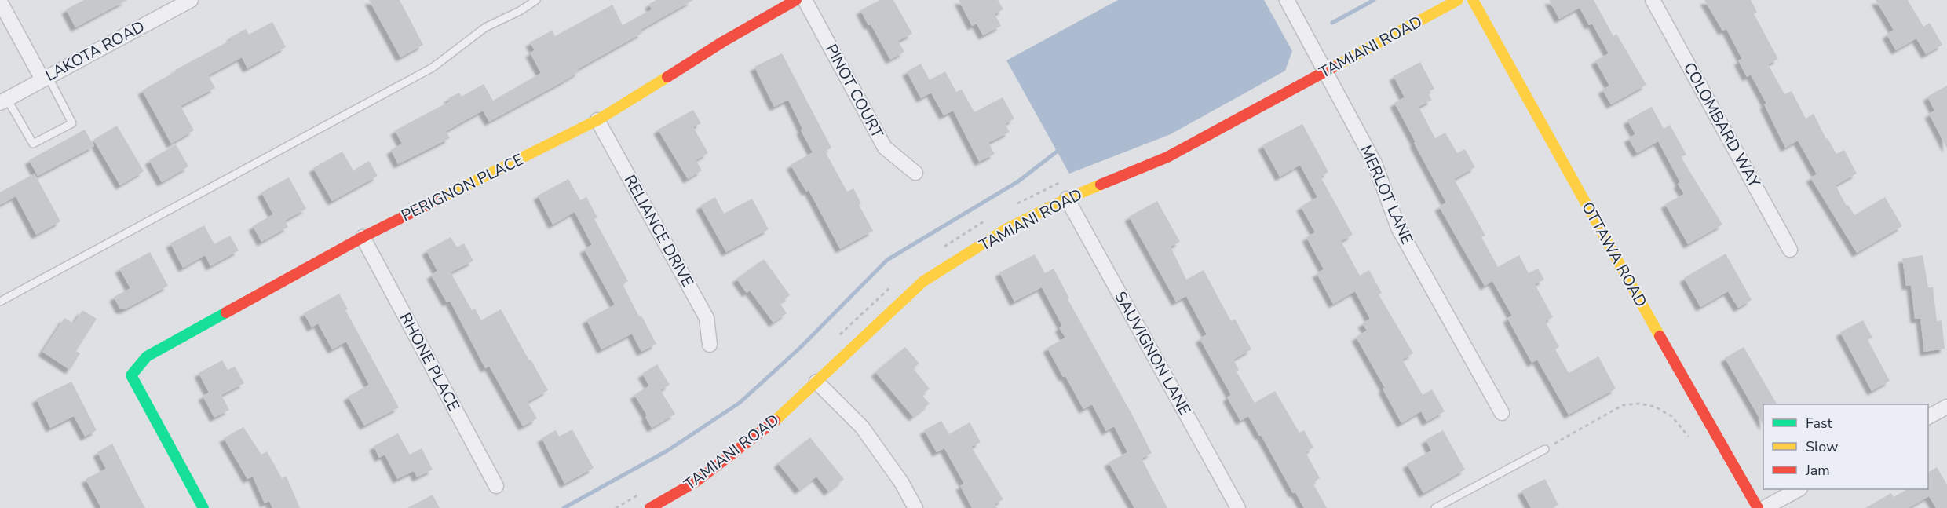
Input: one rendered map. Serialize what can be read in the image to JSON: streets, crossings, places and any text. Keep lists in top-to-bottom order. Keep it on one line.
{"streets":{"street":["TAMIANI ROAD","LAKOTA ROAD","PINOT COURT","COLOMBARD WAY","PERIGNON PLACE","MERLOT LANE","RELIANCE DRIVE","OTTAWA ROAD","SAUVIGNON LANE","RHONE PLACE"]},"crossings":[["TAMIANI ROAD","MERLOT LANE"],["TAMIANI ROAD","SAUVIGNON LANE"],["PERIGNON PLACE","RELIANCE DRIVE"],["PERIGNON PLACE","RHONE PLACE"]],"legend":["Fast","Slow","Jam"]}
